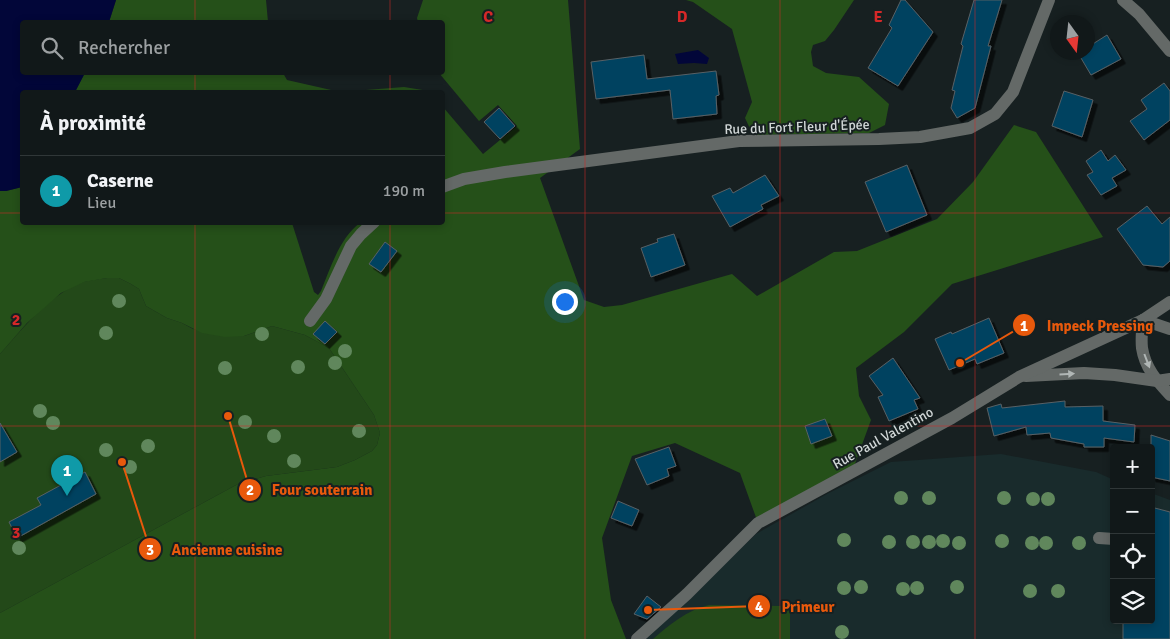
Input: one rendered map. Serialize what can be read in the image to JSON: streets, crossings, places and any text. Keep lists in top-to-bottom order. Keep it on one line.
{"streets":{"street":["Rue du Fort Fleur d'Épée","Rue Paul Valentino"]},"places":["Impeck Pressing","Four souterrain","Ancienne cuisine","Primeur"],"north":"bottom","page":{"search":"Rechercher","heading":"À proximité","list":[{"mark":"1","name":"Caserne","note":"Lieu","value":"190 m"}],"map_buttons":["+","−"],"pins":"1"},"grid":{"columns":["C","D","E"],"rows":["2","3"]}}
